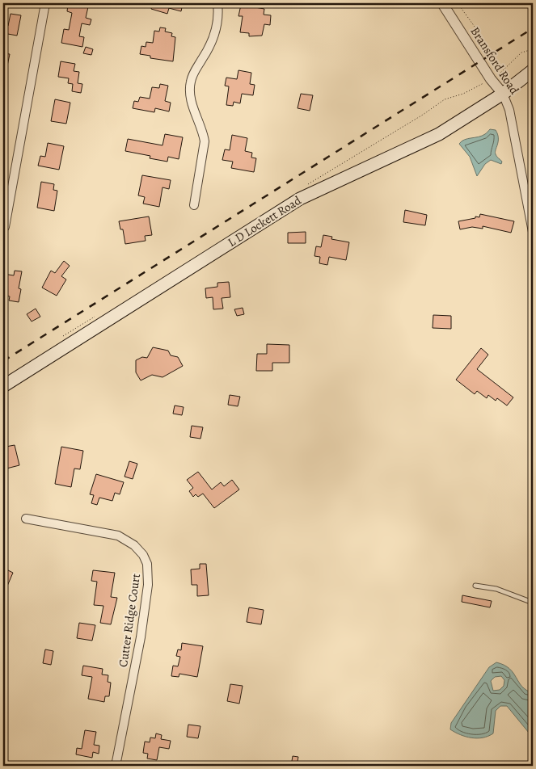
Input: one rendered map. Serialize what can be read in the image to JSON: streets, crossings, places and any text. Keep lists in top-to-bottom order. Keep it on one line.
{"streets":{"main road":["L D Lockett Road"],"street":["Bransford Road","Cutter Ridge Court"]},"crossings":[["Bransford Road","L D Lockett Road"]]}
